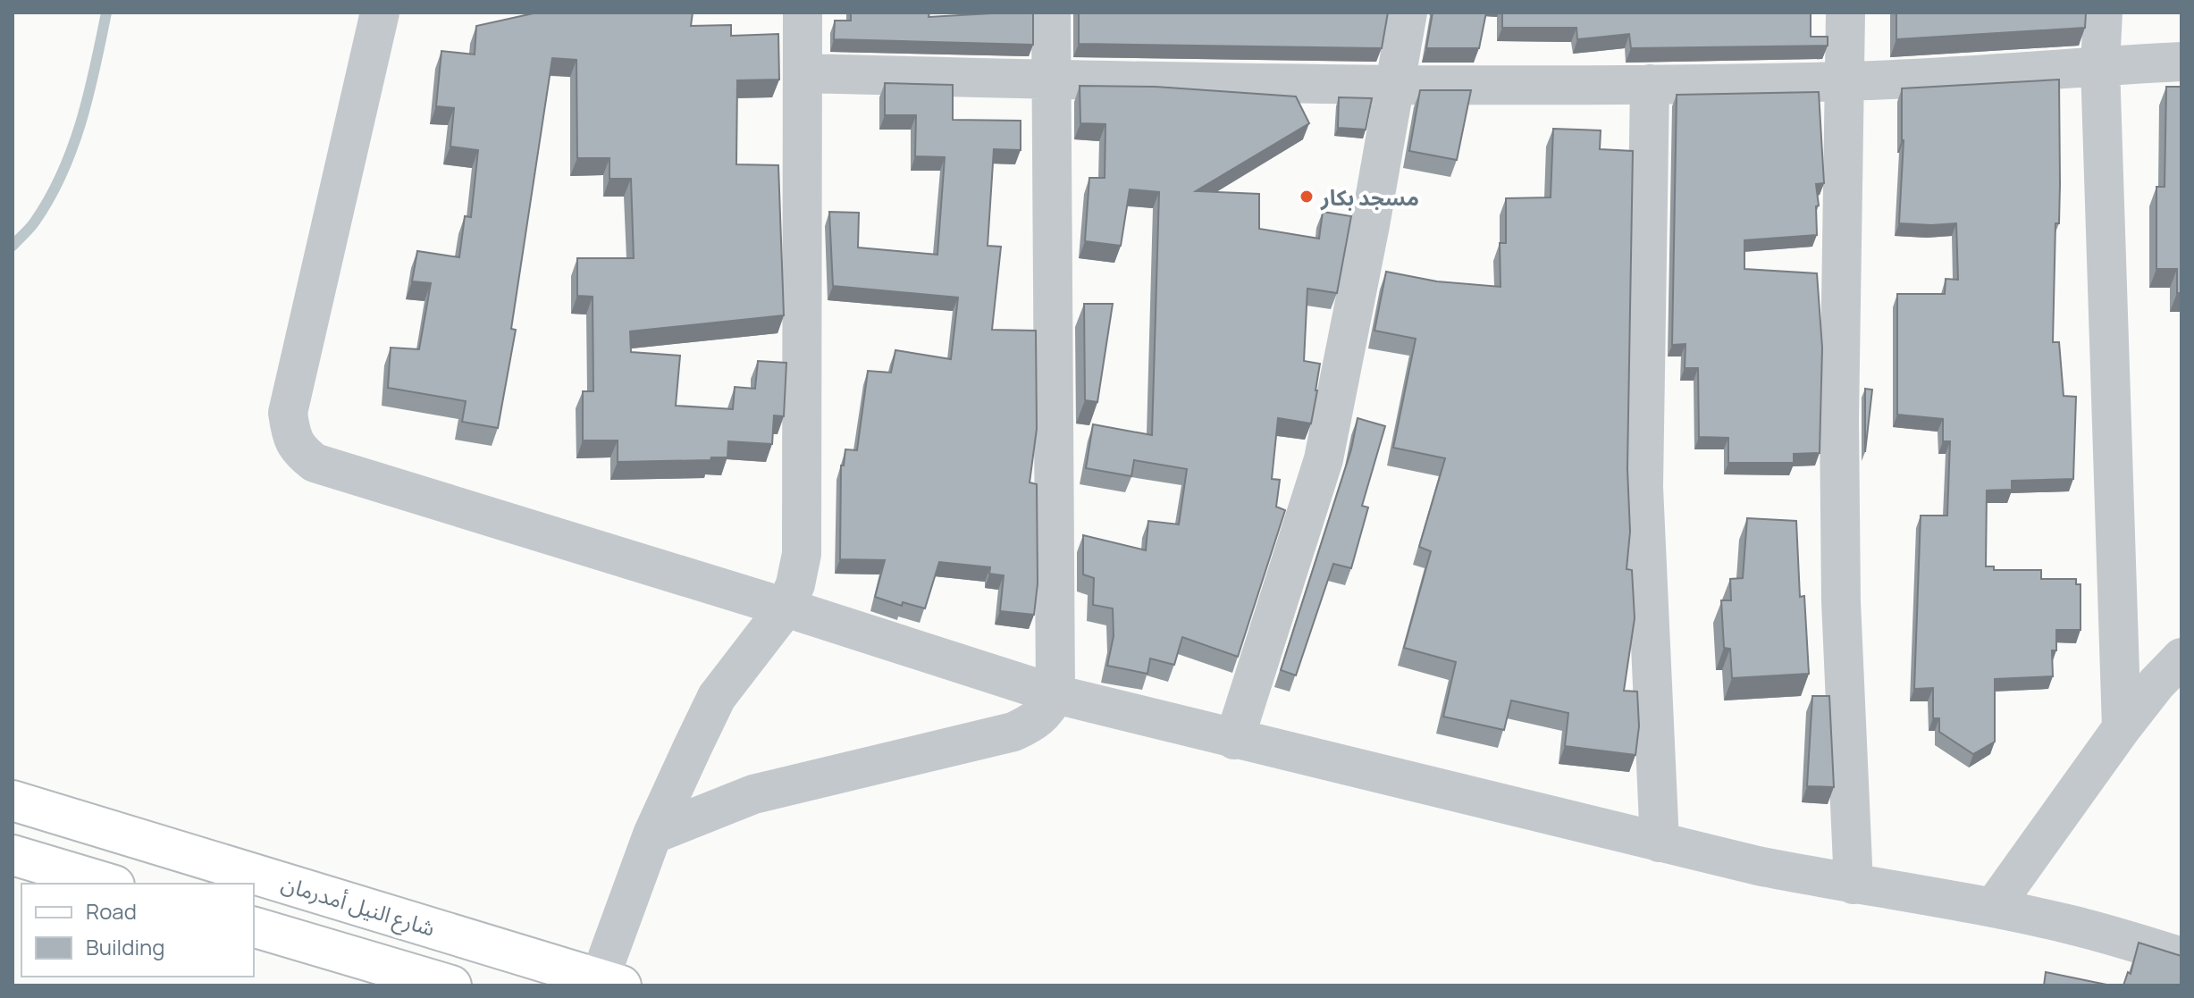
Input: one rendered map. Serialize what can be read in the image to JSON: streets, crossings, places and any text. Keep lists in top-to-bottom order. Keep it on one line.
{"streets":{"main road":["شارع النيل أمدرمان"]},"places":["مسجد بكار"],"legend":["Road","Building"]}
